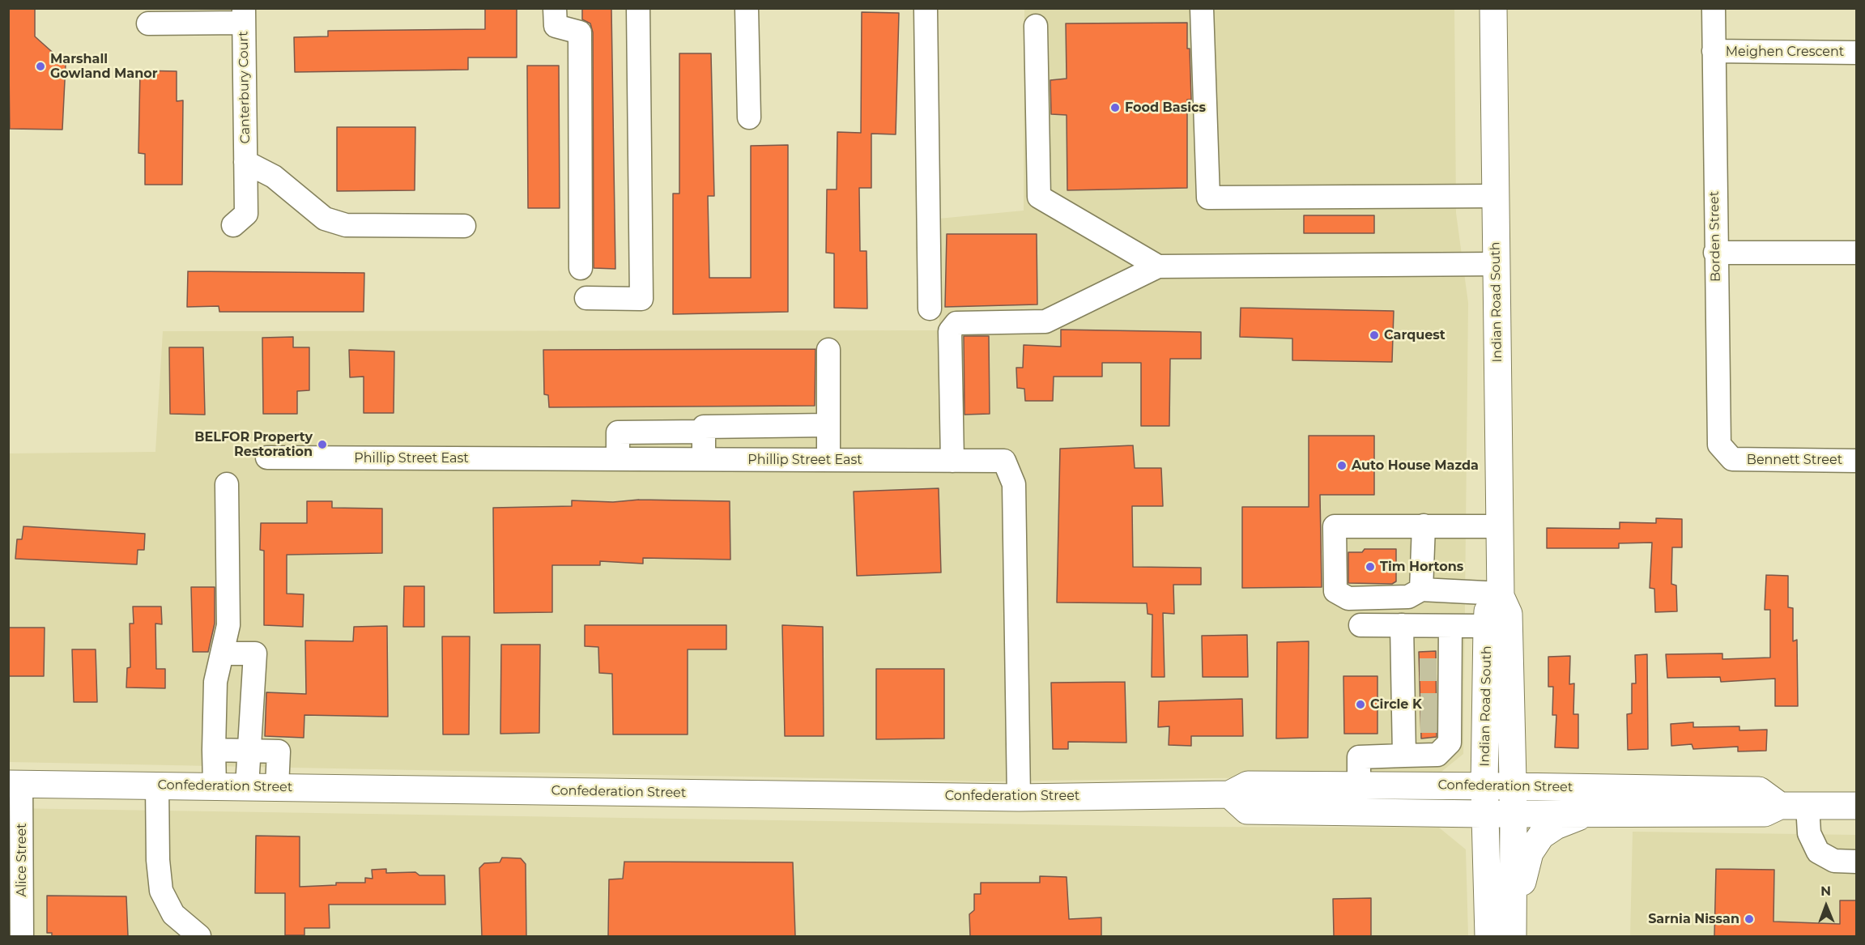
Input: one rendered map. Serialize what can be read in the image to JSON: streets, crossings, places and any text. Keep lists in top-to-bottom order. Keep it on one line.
{"streets":{"main road":["Indian Road South","Confederation Street"],"street":["Meighen Crescent","Canterbury Court","Borden Street","Phillip Street East","Bennett Street","Alice Street"]},"crossings":[["Meighen Crescent","Borden Street"],["Borden Street","Bennett Street"],["Indian Road South","Confederation Street"],["Phillip Street East","Confederation Street"],["Confederation Street","Alice Street"]],"places":["Marshall Gowland Manor","Food Basics","Carquest","BELFOR Property Restoration","Auto House Mazda","Tim Hortons","Circle K","Sarnia Nissan"],"north":"top"}
